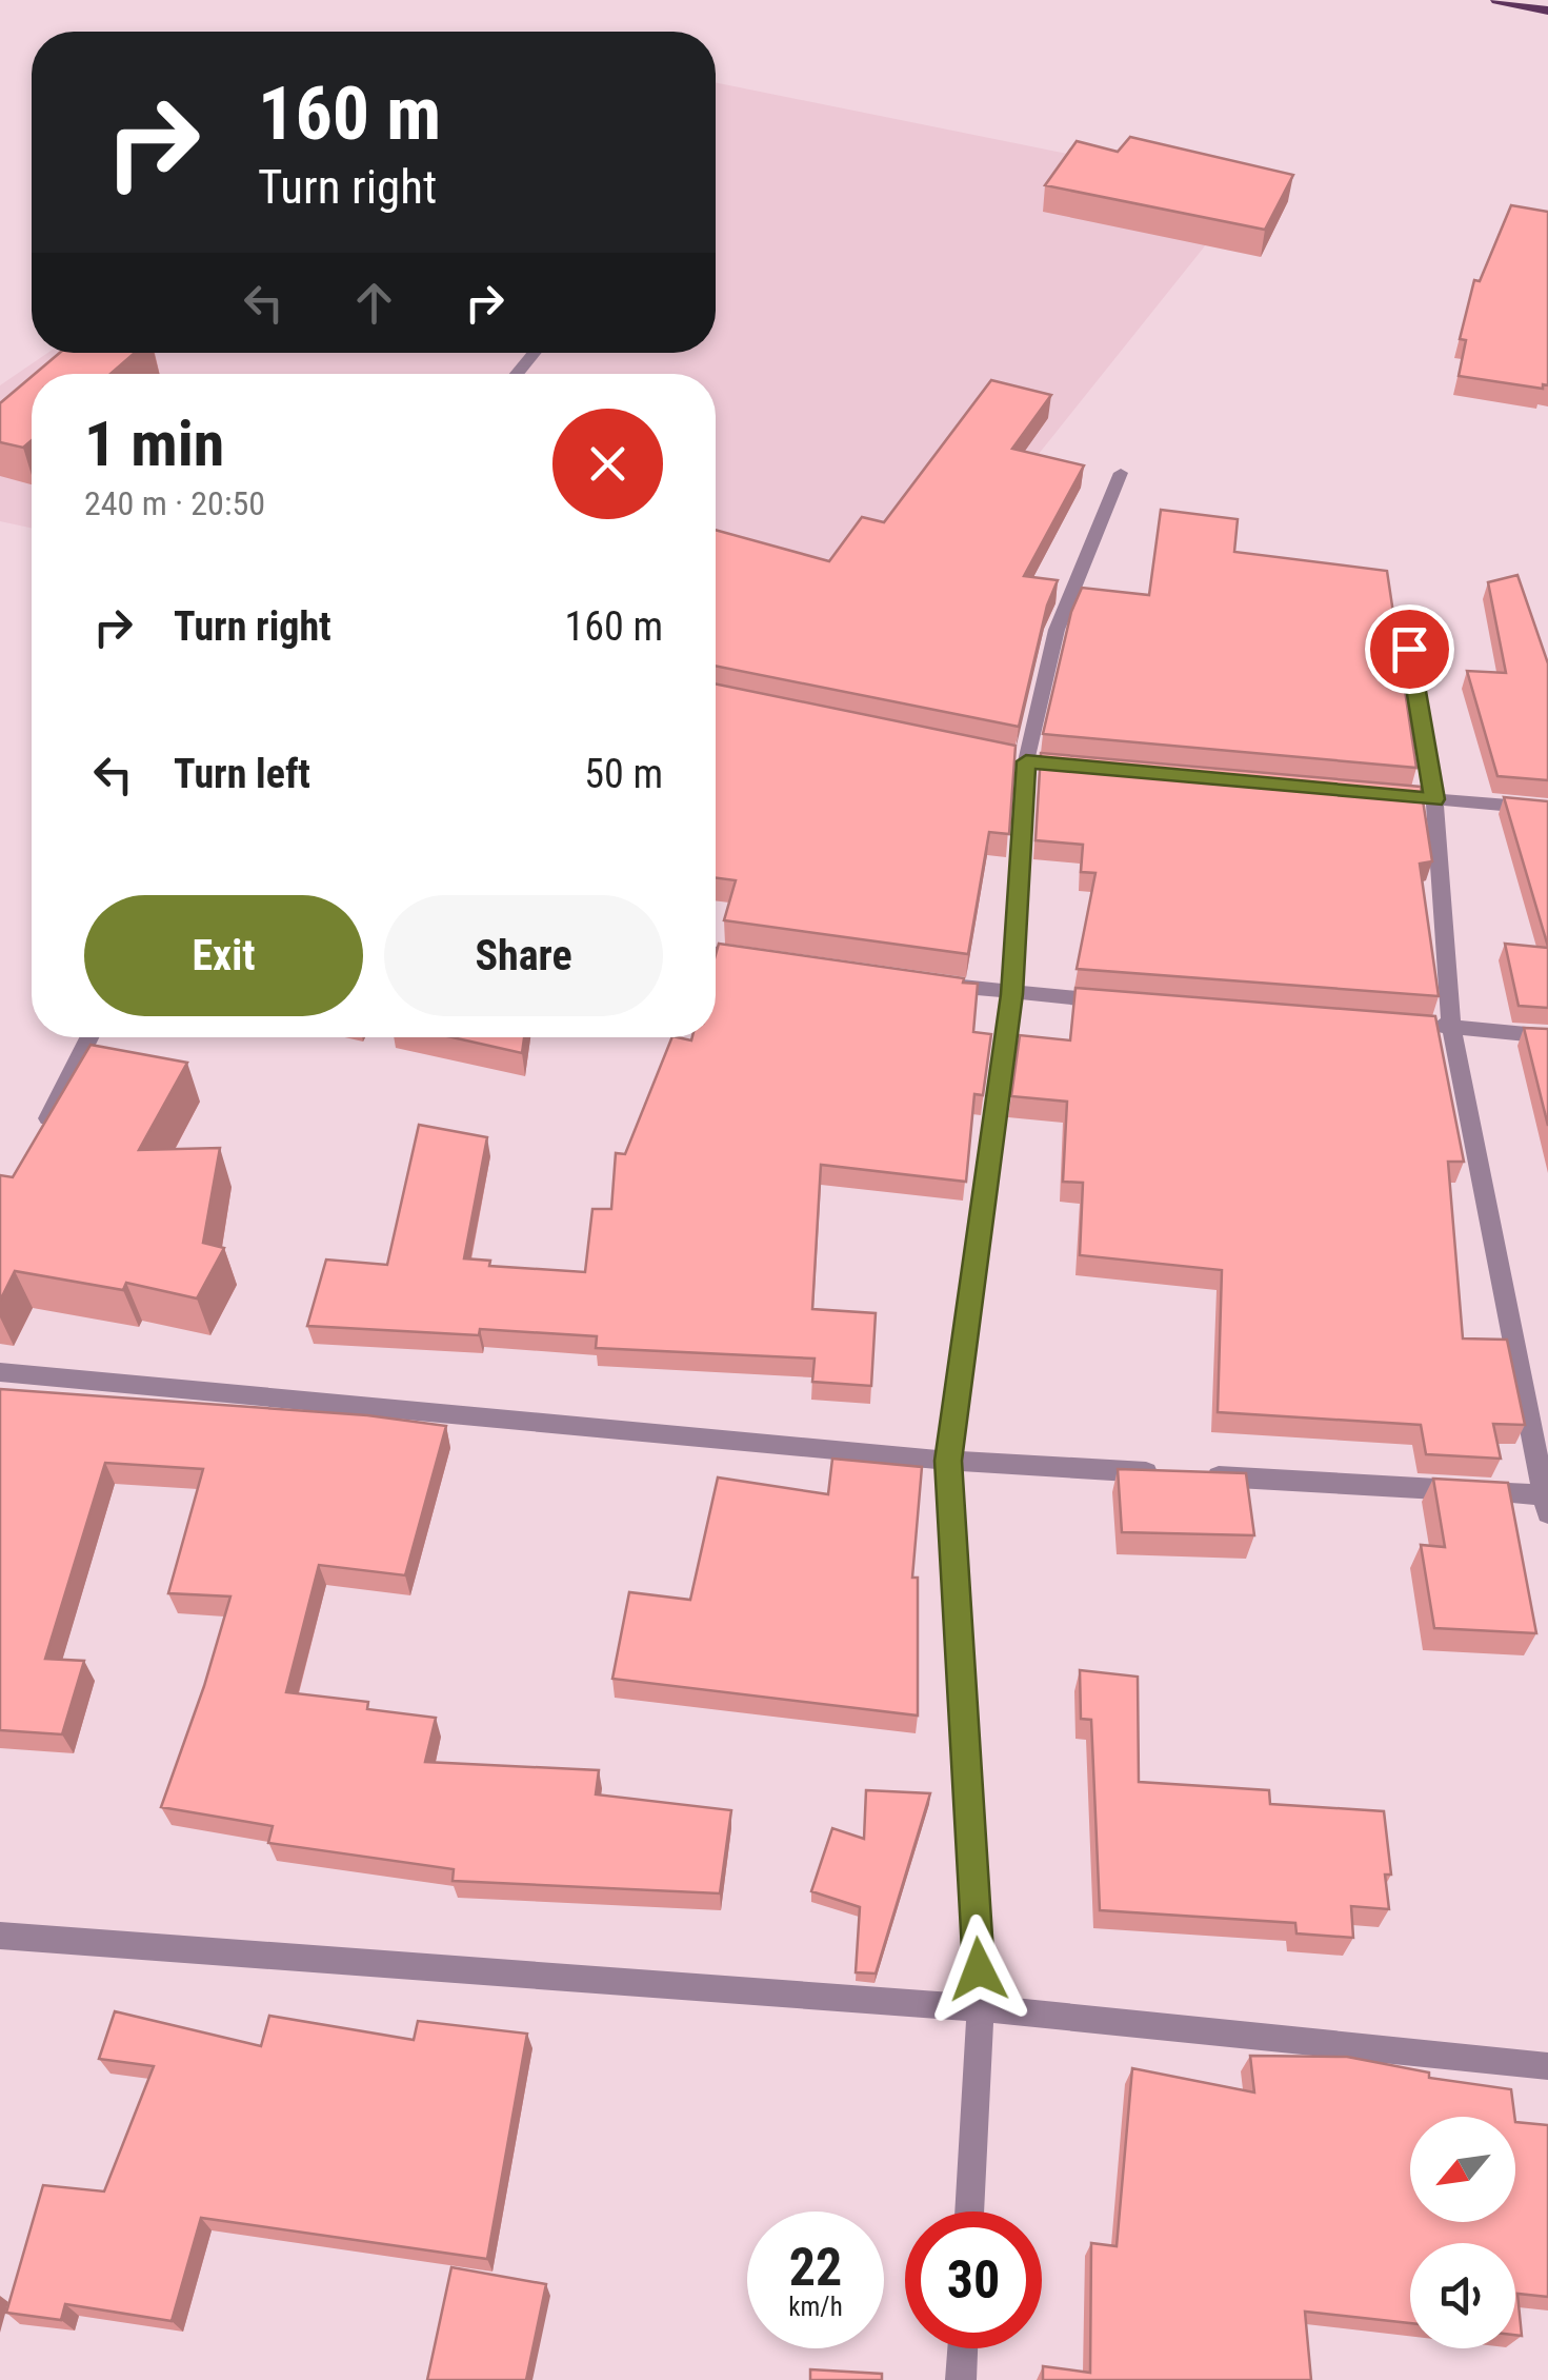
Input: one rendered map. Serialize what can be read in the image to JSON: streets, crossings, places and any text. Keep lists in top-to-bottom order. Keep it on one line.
{"north":"bottom left","page":{"turn":["160 m","Turn right"],"heading":["1 min","240 m · 20:50"],"list":[{"name":"Turn right","value":"160 m"},{"name":"Turn left","value":"50 m"}],"buttons":["Exit","Share"],"speed":"22 km/h","limit":"30"}}
